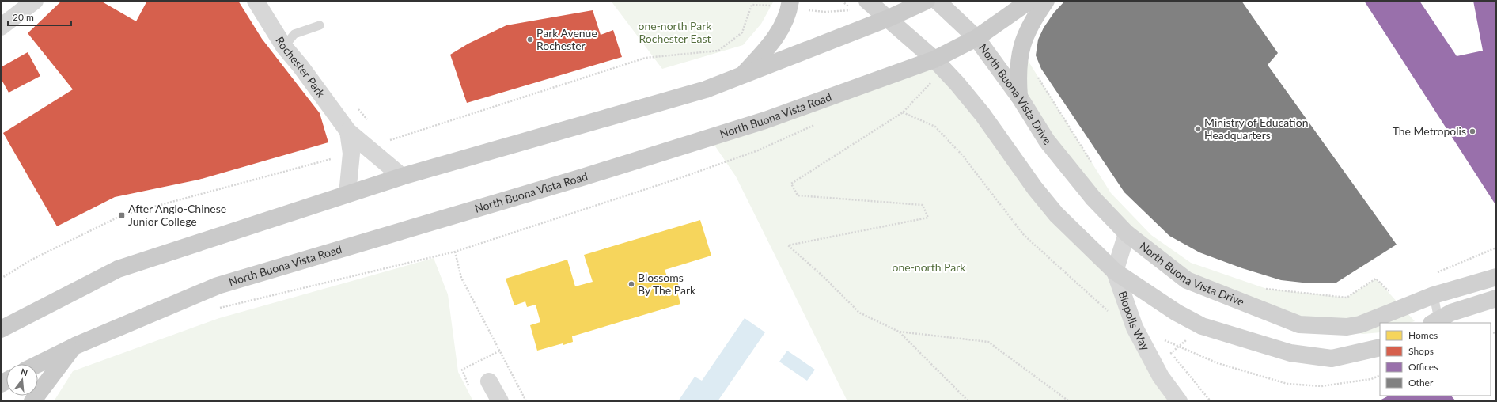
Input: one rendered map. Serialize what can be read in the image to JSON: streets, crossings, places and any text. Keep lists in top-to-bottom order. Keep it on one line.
{"streets":{"main road":["North Buona Vista Road"],"street":["Rochester Park","North Buona Vista Drive","Biopolis Way"]},"crossings":[["North Buona Vista Drive","North Buona Vista Road"]],"parks":["one-north Park Rochester East","one-north Park"],"places":{"other":["Park Avenue Rochester","Ministry of Education Headquarters","The Metropolis","Blossoms By The Park"],"transit":["After Anglo-Chinese Junior College"]},"legend":["Homes","Shops","Offices","Other"],"scale_bar":"20 m","north":"top"}
